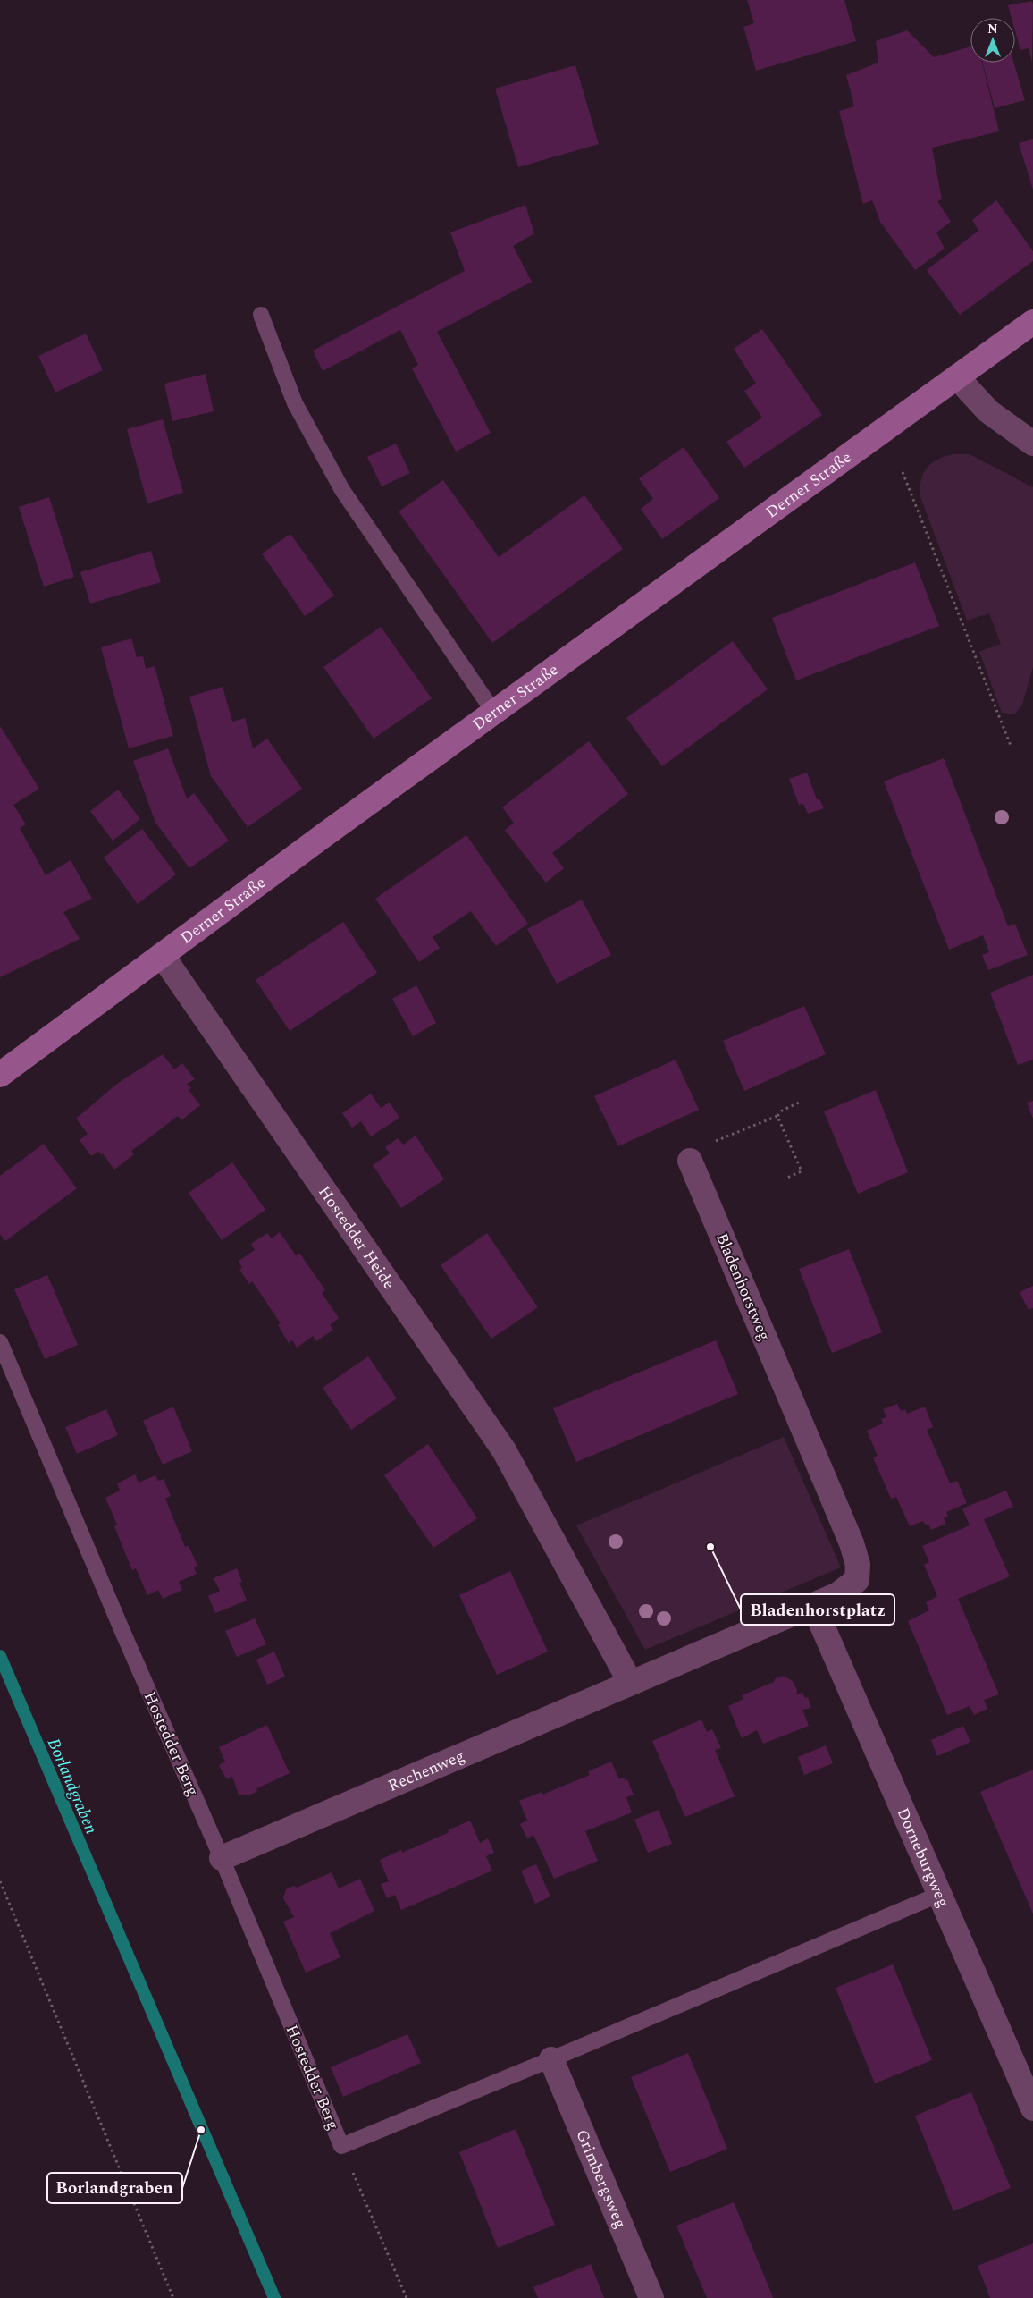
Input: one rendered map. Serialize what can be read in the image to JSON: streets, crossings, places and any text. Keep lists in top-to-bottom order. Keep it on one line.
{"streets":{"main road":["Derner Straße"],"street":["Hostedder Heide","Bladenhorstweg","Rechenweg","Dorneburgweg","Grimbergsweg"],"lane":["Hostedder Berg"]},"crossings":[["Derner Straße","Hostedder Heide"],["Hostedder Heide","Rechenweg"],["Bladenhorstweg","Rechenweg"],["Bladenhorstweg","Dorneburgweg"],["Hostedder Berg","Rechenweg"],["Rechenweg","Dorneburgweg"]],"water":["Borlandgraben"],"places":["Bladenhorstplatz","Borlandgraben"],"north":"top"}
